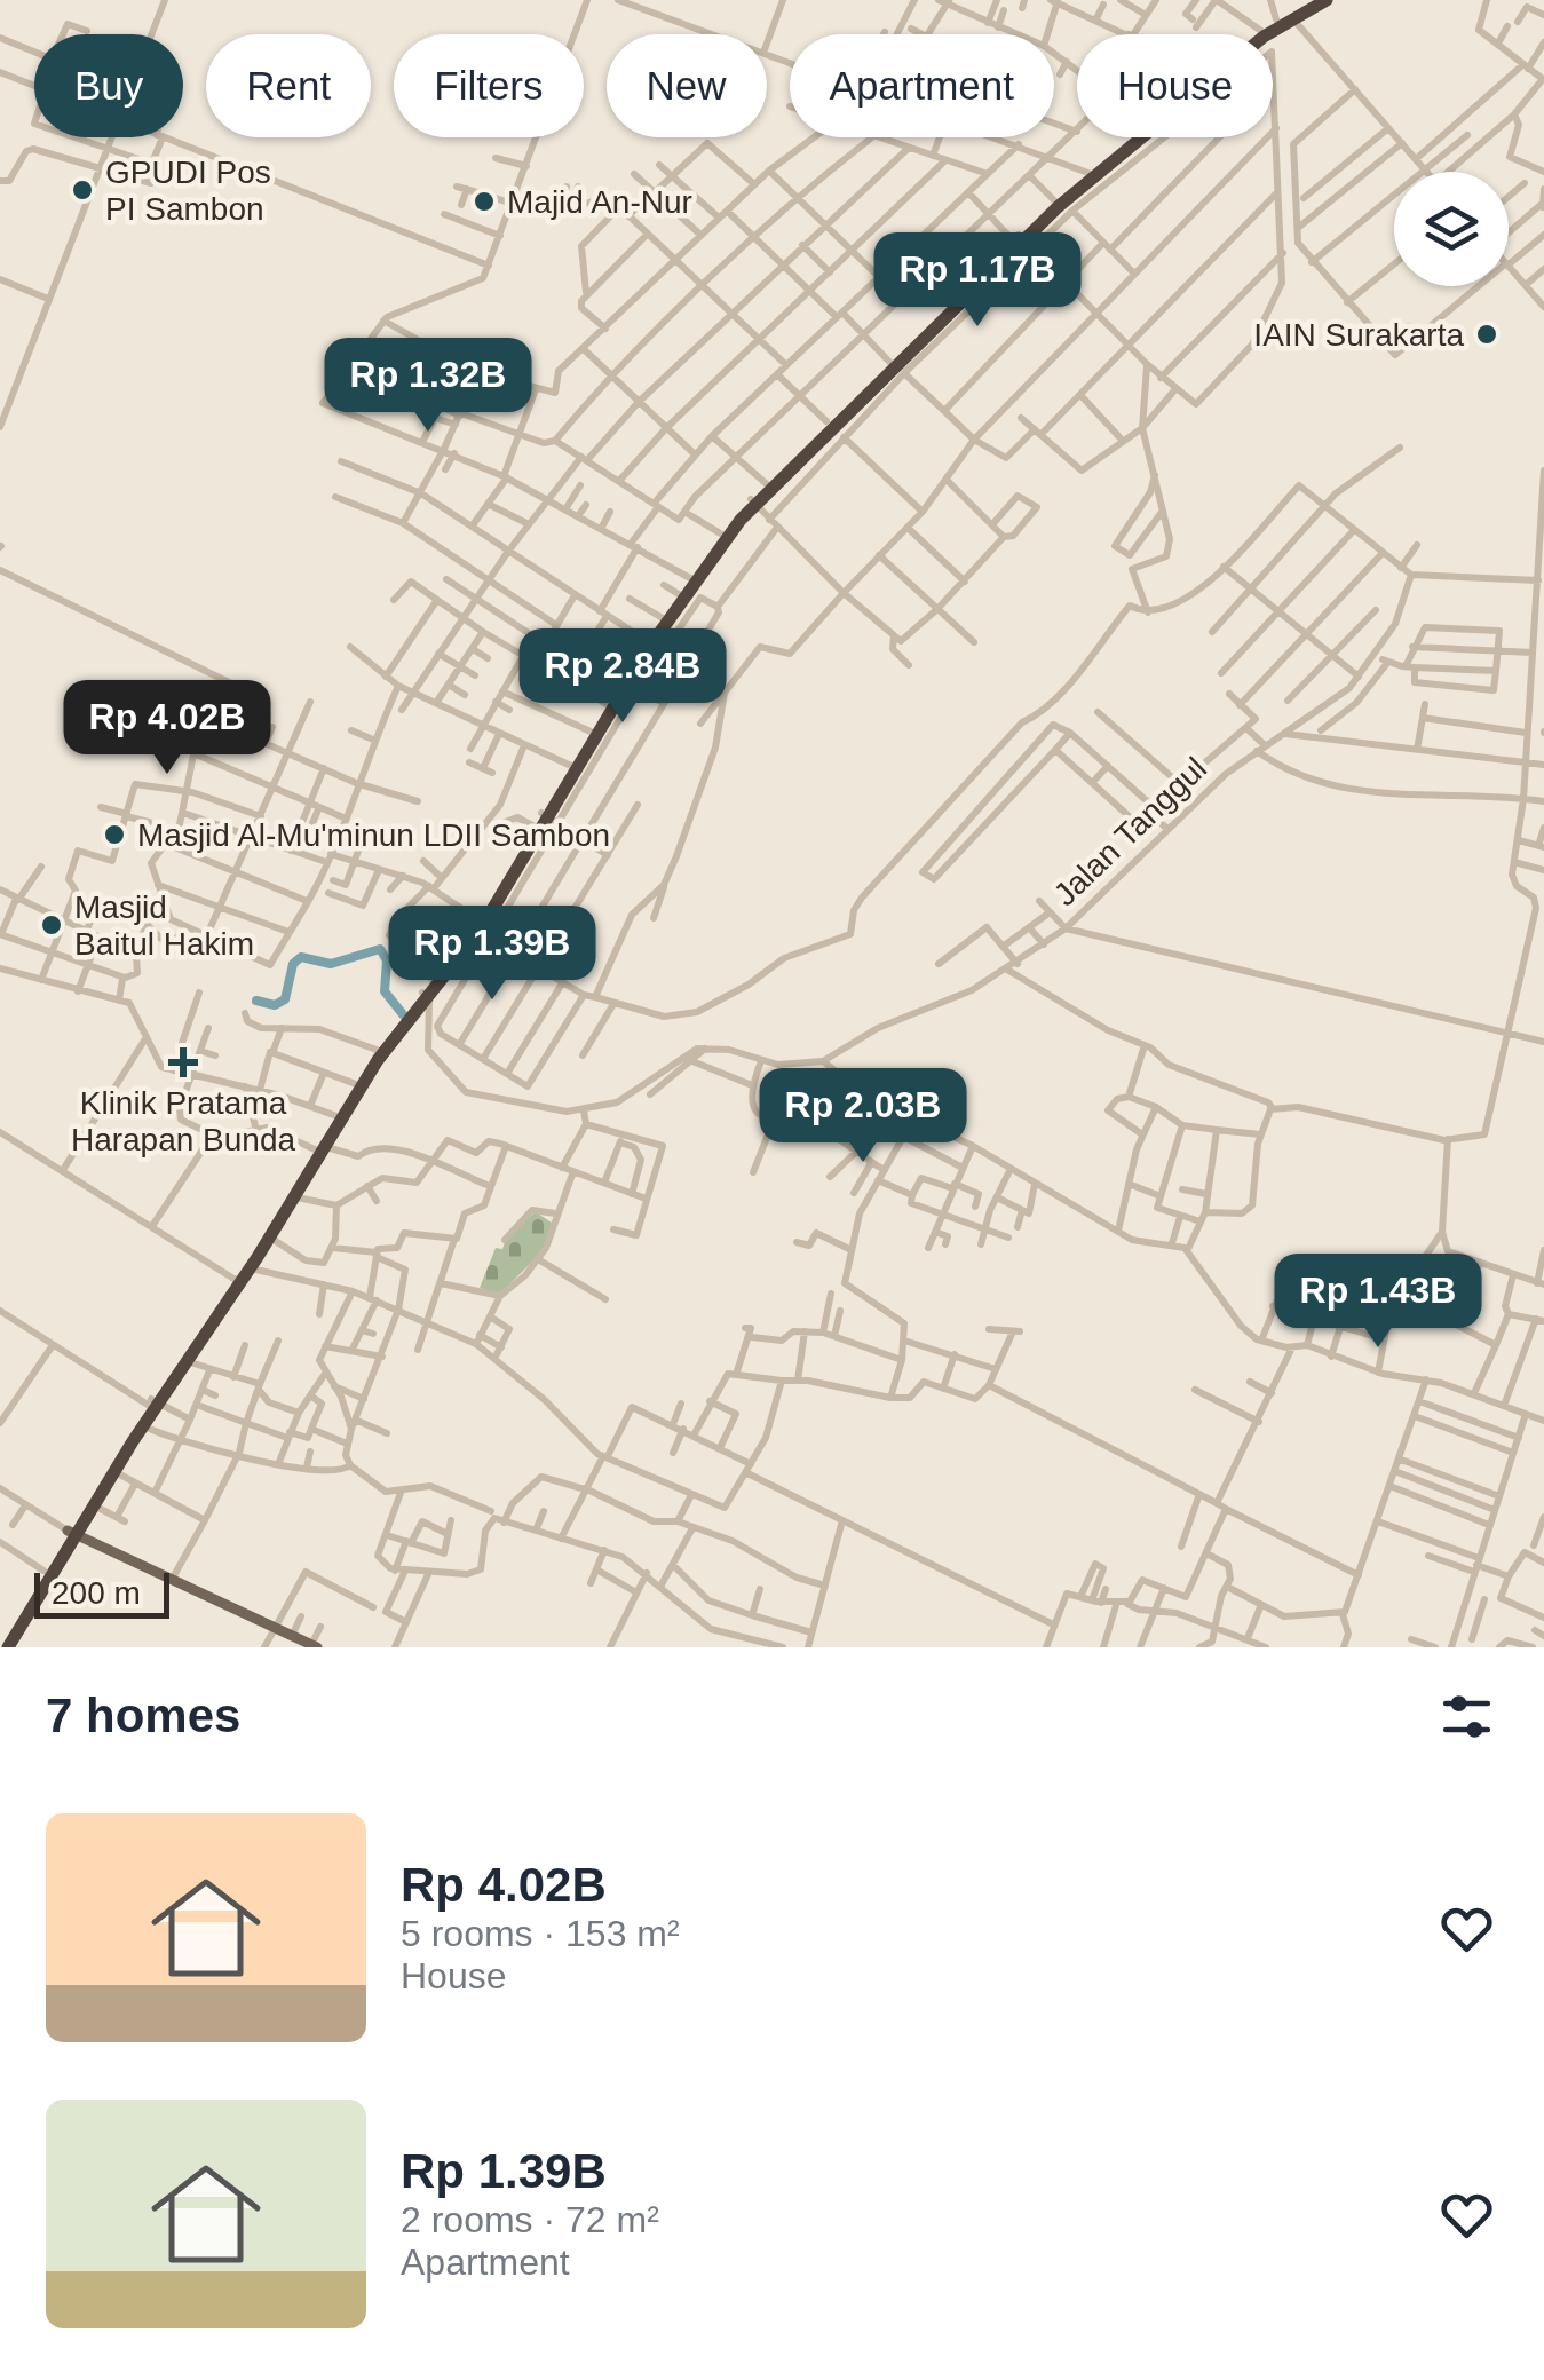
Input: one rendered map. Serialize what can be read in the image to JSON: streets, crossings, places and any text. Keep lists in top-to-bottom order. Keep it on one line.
{"streets":{"street":["Jalan Tanggul"]},"places":{"other":["GPUDI Pos PI Sambon","Majid An-Nur","IAIN Surakarta","Masjid Al-Mu'minun LDII Sambon","Masjid Baitul Hakim"],"health":["Klinik Pratama Harapan Bunda"]},"scale_bar":"200 m","page":{"chip":["Buy","Rent","Filters","New","Apartment","House"],"price":["Rp 1.17B","Rp 1.32B","Rp 2.84B","Rp 4.02B","Rp 1.39B","Rp 2.03B","Rp 1.43B"],"scale":"200 m","heading":"7 homes","list":[{"name":"Rp 4.02B","note":"5 rooms · 153 m² · House"},{"name":"Rp 1.39B","note":"2 rooms · 72 m² · Apartment"}]}}
